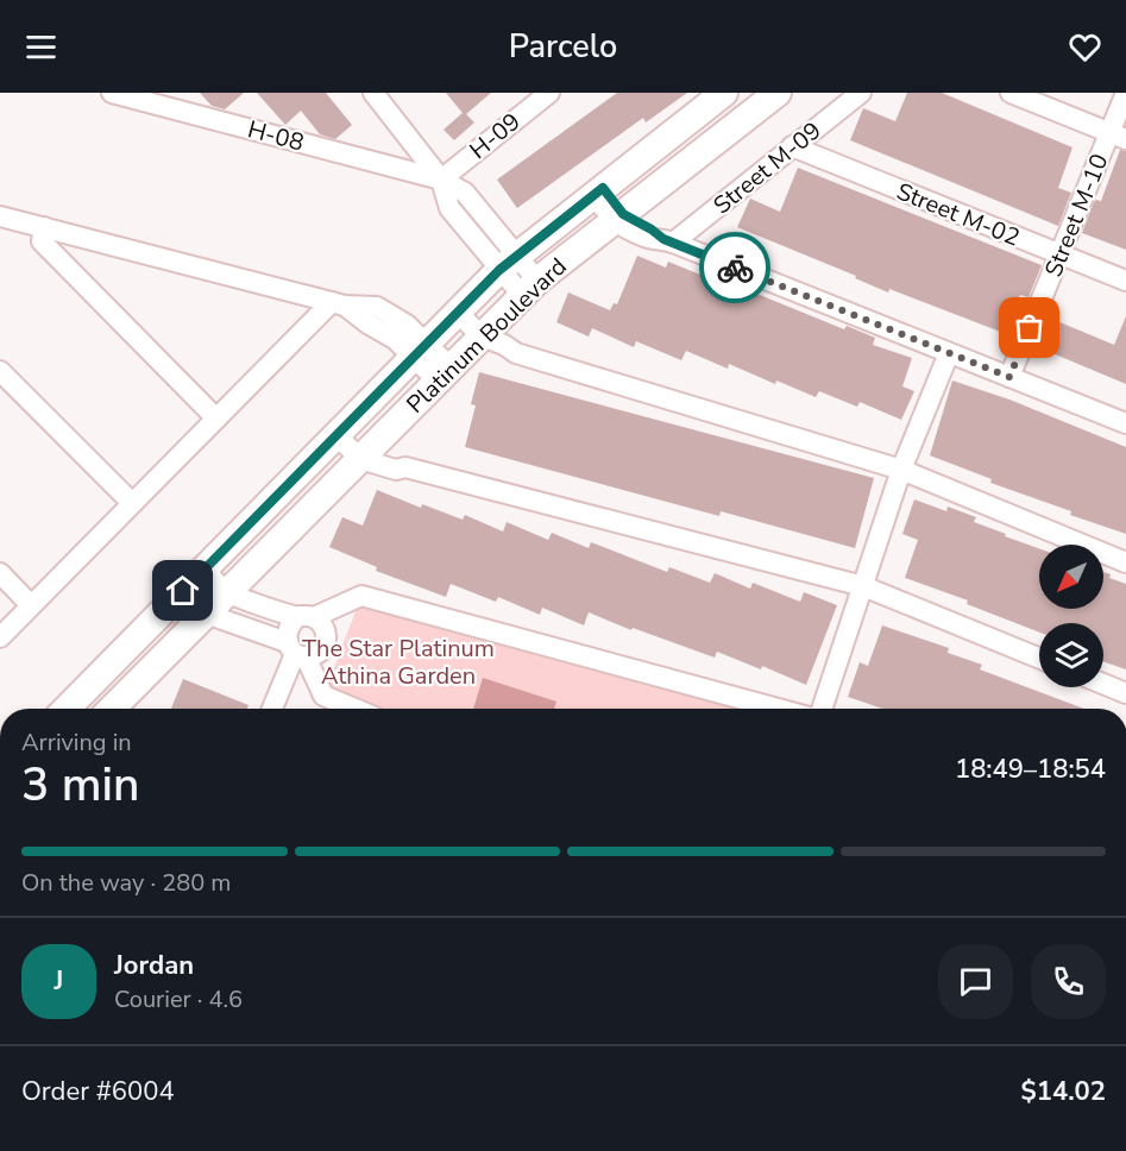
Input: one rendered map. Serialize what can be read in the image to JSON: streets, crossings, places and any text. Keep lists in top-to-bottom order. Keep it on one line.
{"streets":{"street":["H-08","H-09","Street M-09","Street M-02","Street M-10","Platinum Boulevard"]},"crossings":[["H-08","H-09"],["Street M-09","Street M-02"],["Street M-02","Street M-10"]],"parks":["The Star Platinum Athina Garden"],"north":"bottom left","page":{"header":"Parcelo","heading":["3 min","Arriving in","18:49–18:54"],"panel":["Jordan","Courier · 4.6","Order #6004","$14.02"],"bar":"On the way · 280 m","round":"J"}}
